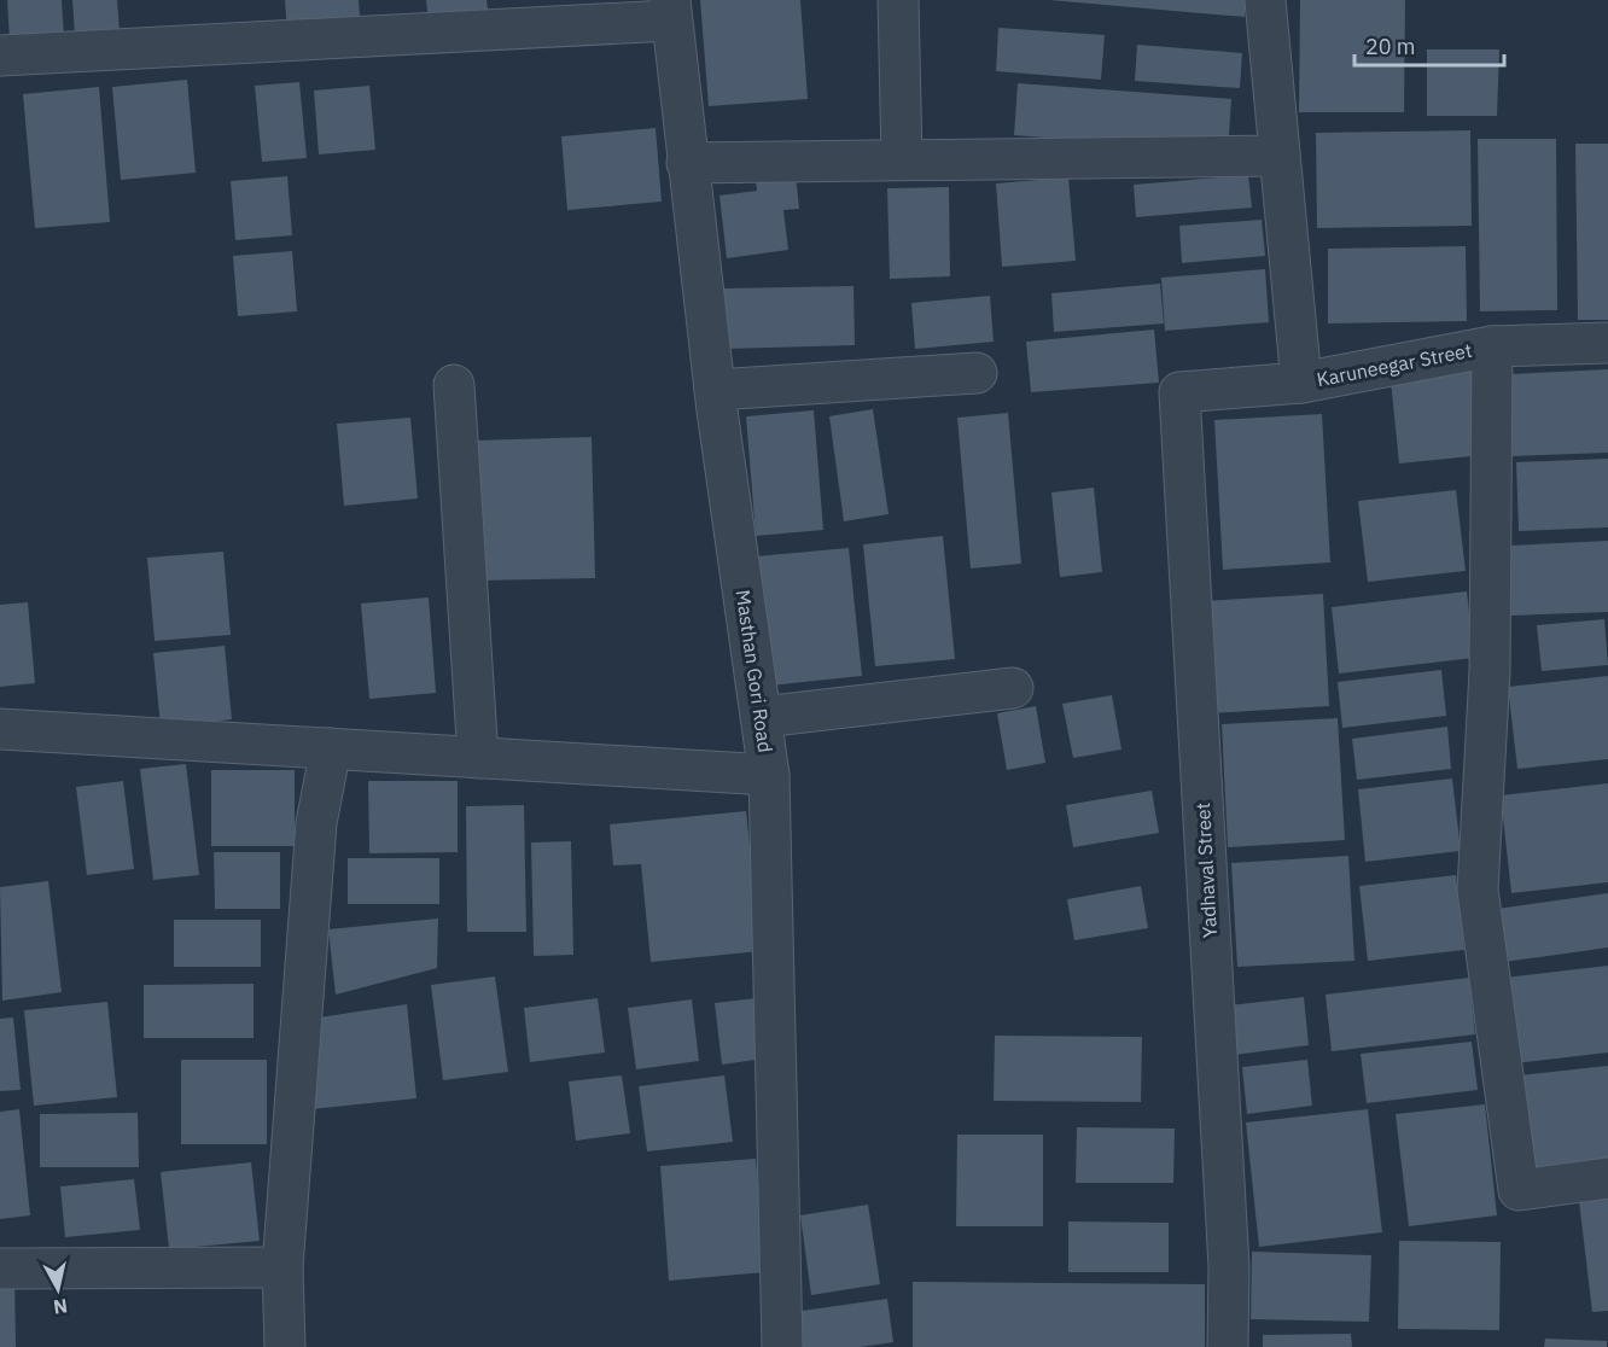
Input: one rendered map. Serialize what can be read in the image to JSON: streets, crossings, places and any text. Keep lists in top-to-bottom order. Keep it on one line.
{"streets":{"street":["Karuneegar Street","Masthan Gori Road","Yadhaval Street"]},"crossings":[["Karuneegar Street","Yadhaval Street"]],"scale_bar":"20 m","north":"bottom"}
